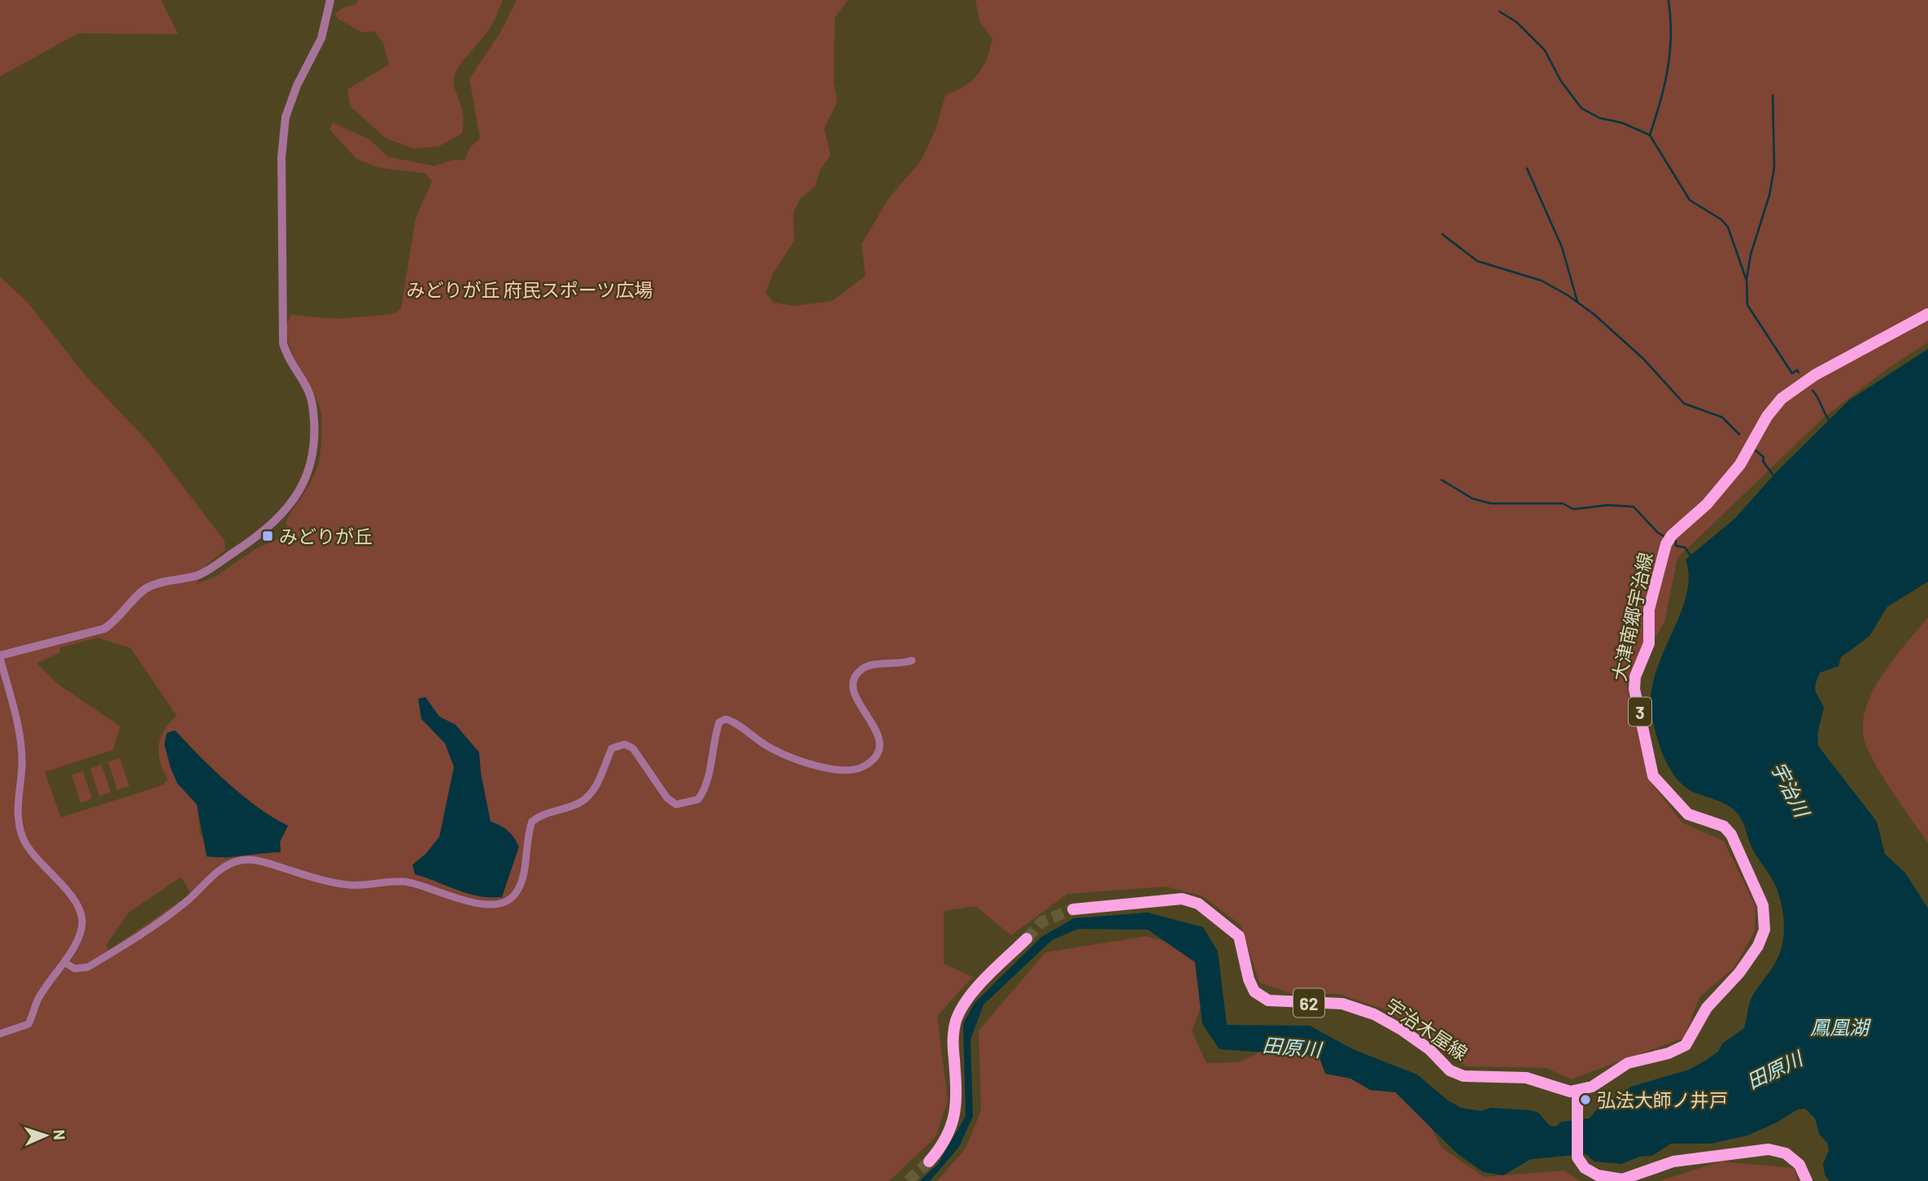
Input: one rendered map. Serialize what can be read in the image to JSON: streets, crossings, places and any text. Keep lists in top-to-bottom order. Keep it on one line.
{"streets":{"main road":["大津南郷宇治線","3","62","宇治木屋線"]},"crossings":[["大津南郷宇治線","宇治木屋線"]],"water":["宇治川","鳳凰湖","田原川"],"parks":["みどりが丘 府民スポーツ広場"],"places":{"transit":["みどりが丘"],"other":["弘法大師ノ井戸"]},"north":"right"}
